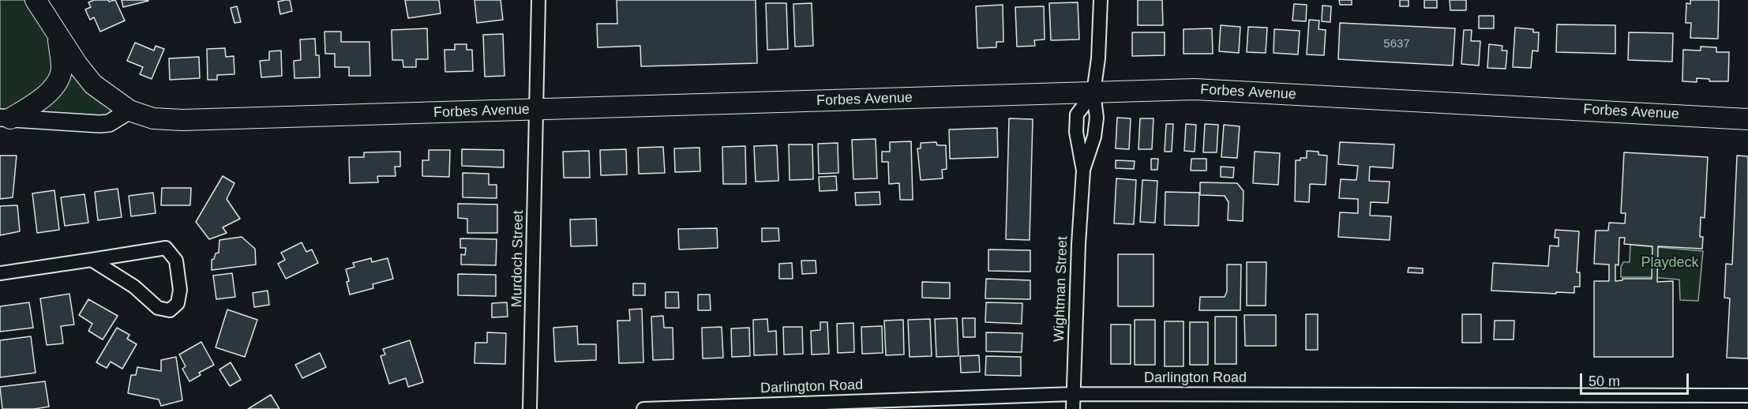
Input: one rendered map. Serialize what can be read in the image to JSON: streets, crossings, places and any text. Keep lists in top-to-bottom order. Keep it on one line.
{"streets":{"main road":["Forbes Avenue"],"street":["Murdoch Street","Wightman Street","Darlington Road"]},"crossings":[["Forbes Avenue","Murdoch Street"],["Forbes Avenue","Wightman Street"],["Wightman Street","Darlington Road"]],"parks":["Playdeck"],"house_numbers":["5637"],"scale_bar":"50 m"}
